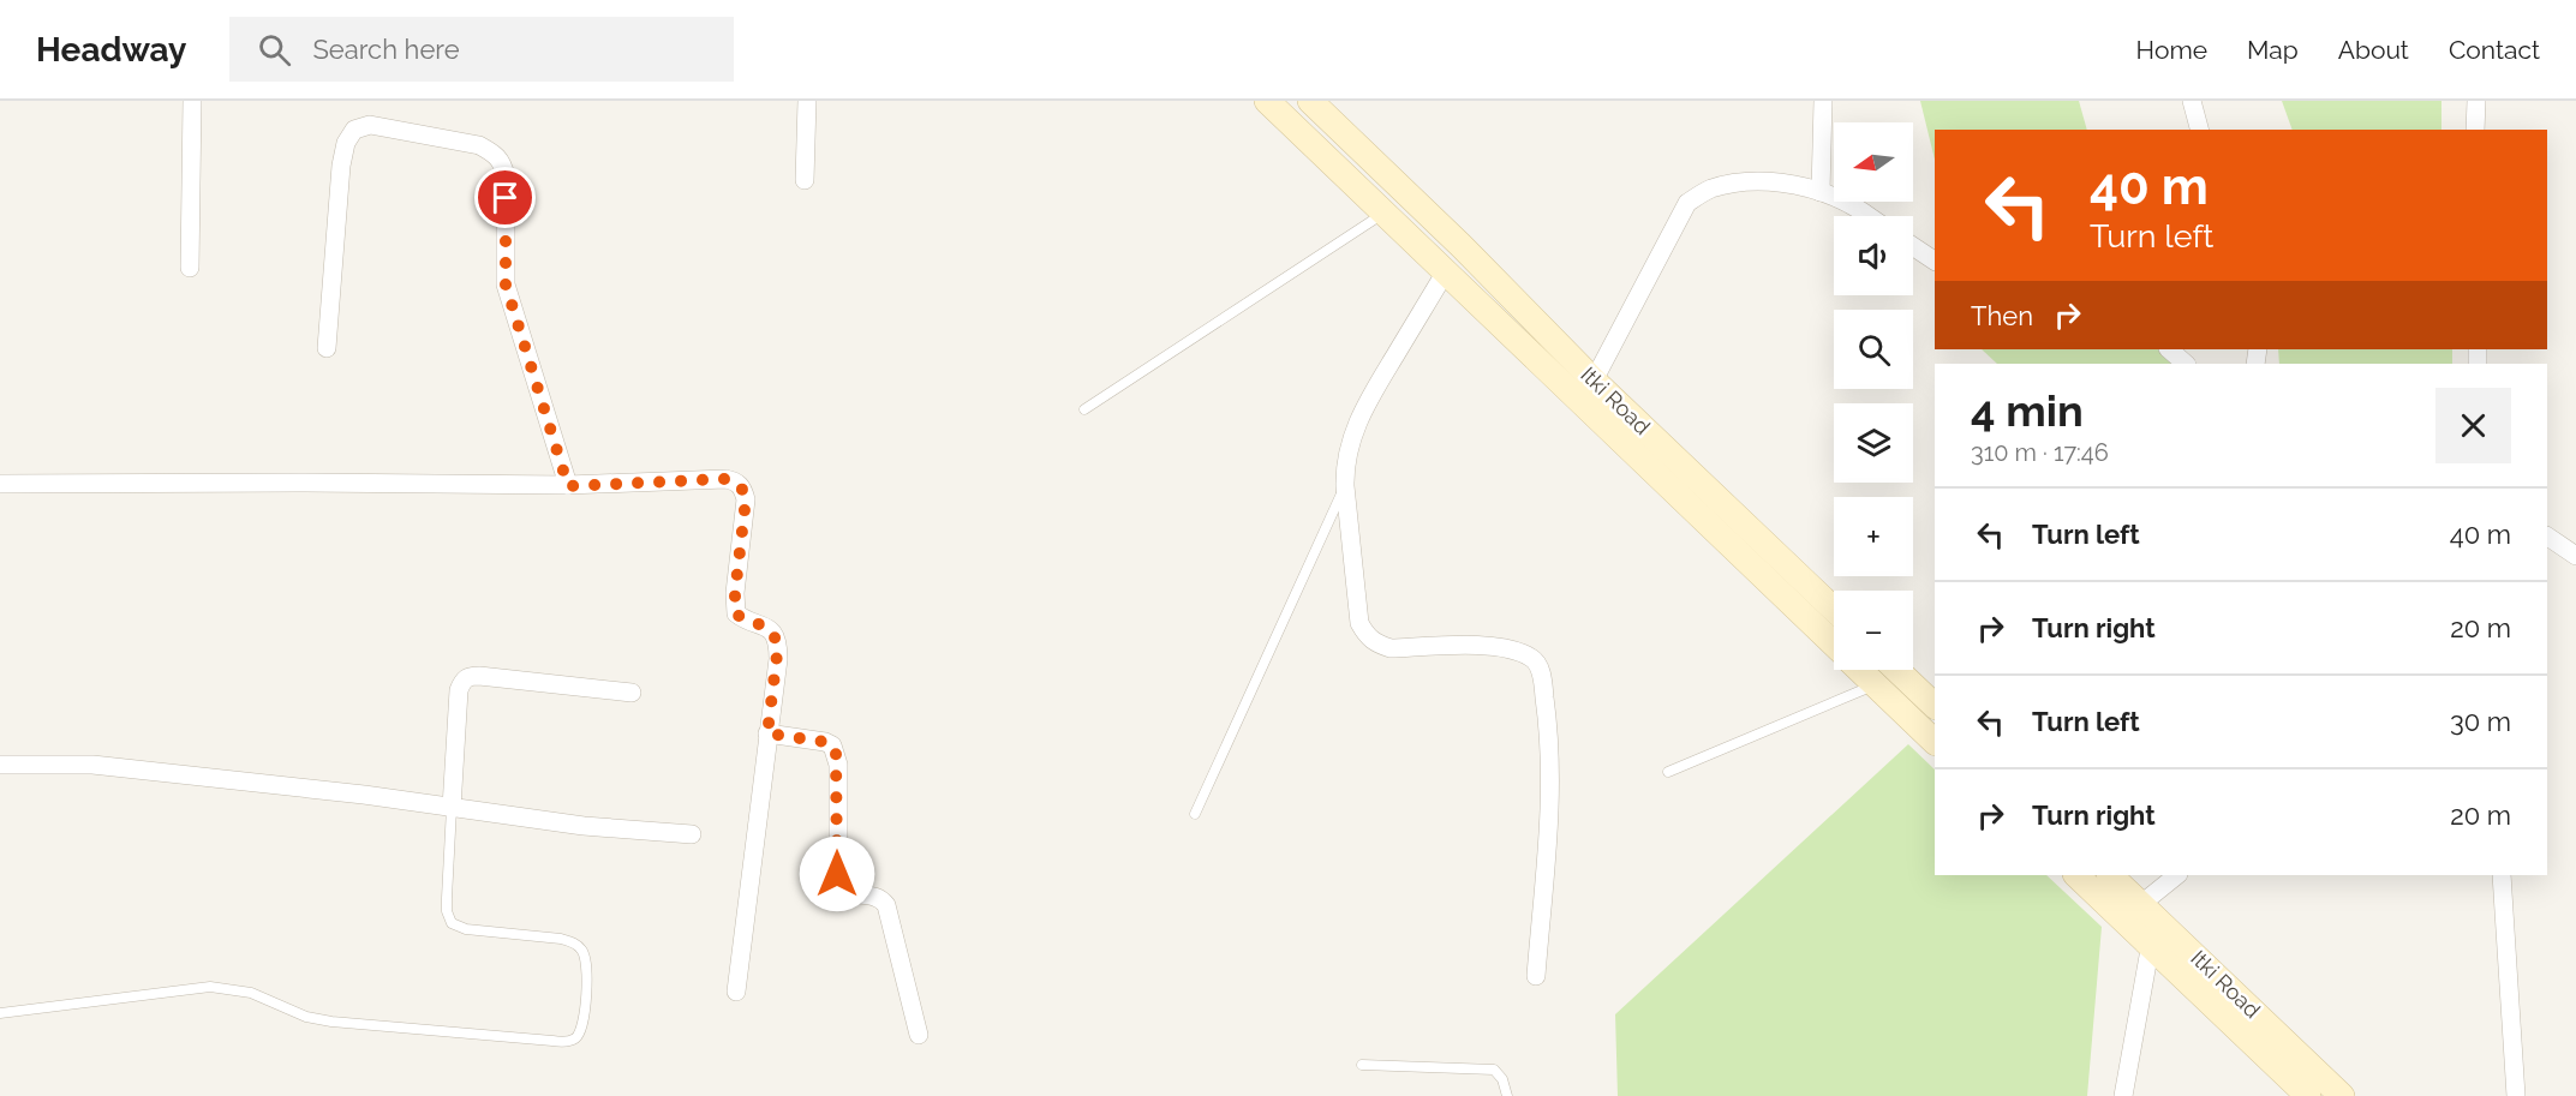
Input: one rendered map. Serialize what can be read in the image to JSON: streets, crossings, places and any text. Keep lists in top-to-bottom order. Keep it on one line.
{"streets":{"main road":["Itki Road"]},"north":"left","page":{"header":"Headway","search":"Search here","nav":["Home","Map","About","Contact"],"map_buttons":["+","−"],"turn":["40 m","Turn left"],"then":"Then","heading":["4 min","310 m · 17:46"],"list":[{"name":"Turn left","value":"40 m"},{"name":"Turn right","value":"20 m"},{"name":"Turn left","value":"30 m"},{"name":"Turn right","value":"20 m"}]}}
